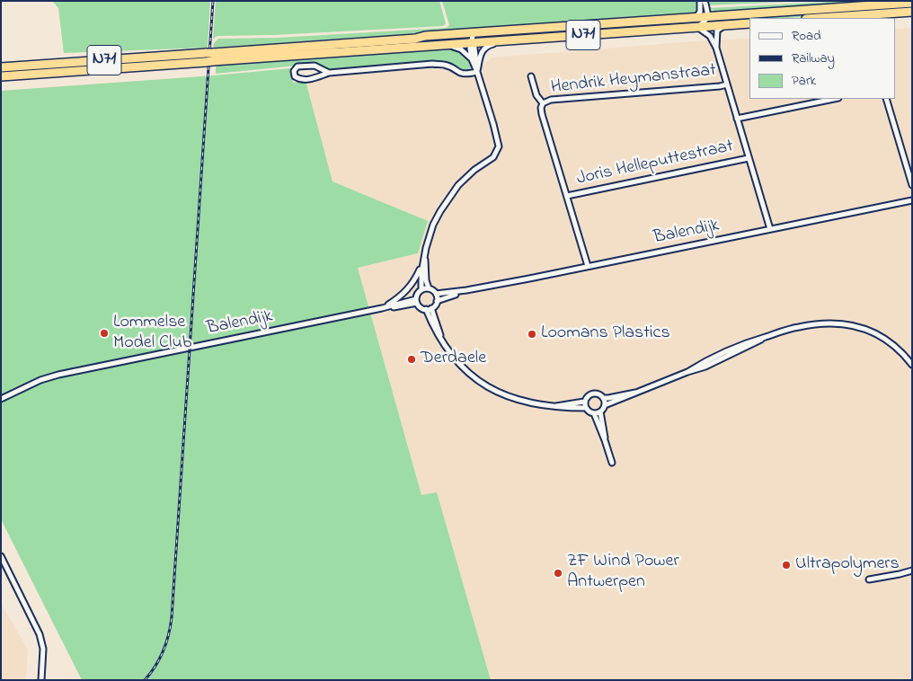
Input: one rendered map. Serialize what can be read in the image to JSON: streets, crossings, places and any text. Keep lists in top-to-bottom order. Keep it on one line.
{"streets":{"highway":["N71"],"street":["Hendrik Heymanstraat","Joris Helleputtestraat","Balendijk"]},"crossings":[["Hendrik Heymanstraat","Joris Helleputtestraat"],["Hendrik Heymanstraat","Balendijk"]],"places":["Lommelse Model Club","Loomans Plastics","Derdaele","Ultrapolymers","ZF Wind Power Antwerpen"],"legend":["Road","Railway","Park"]}
